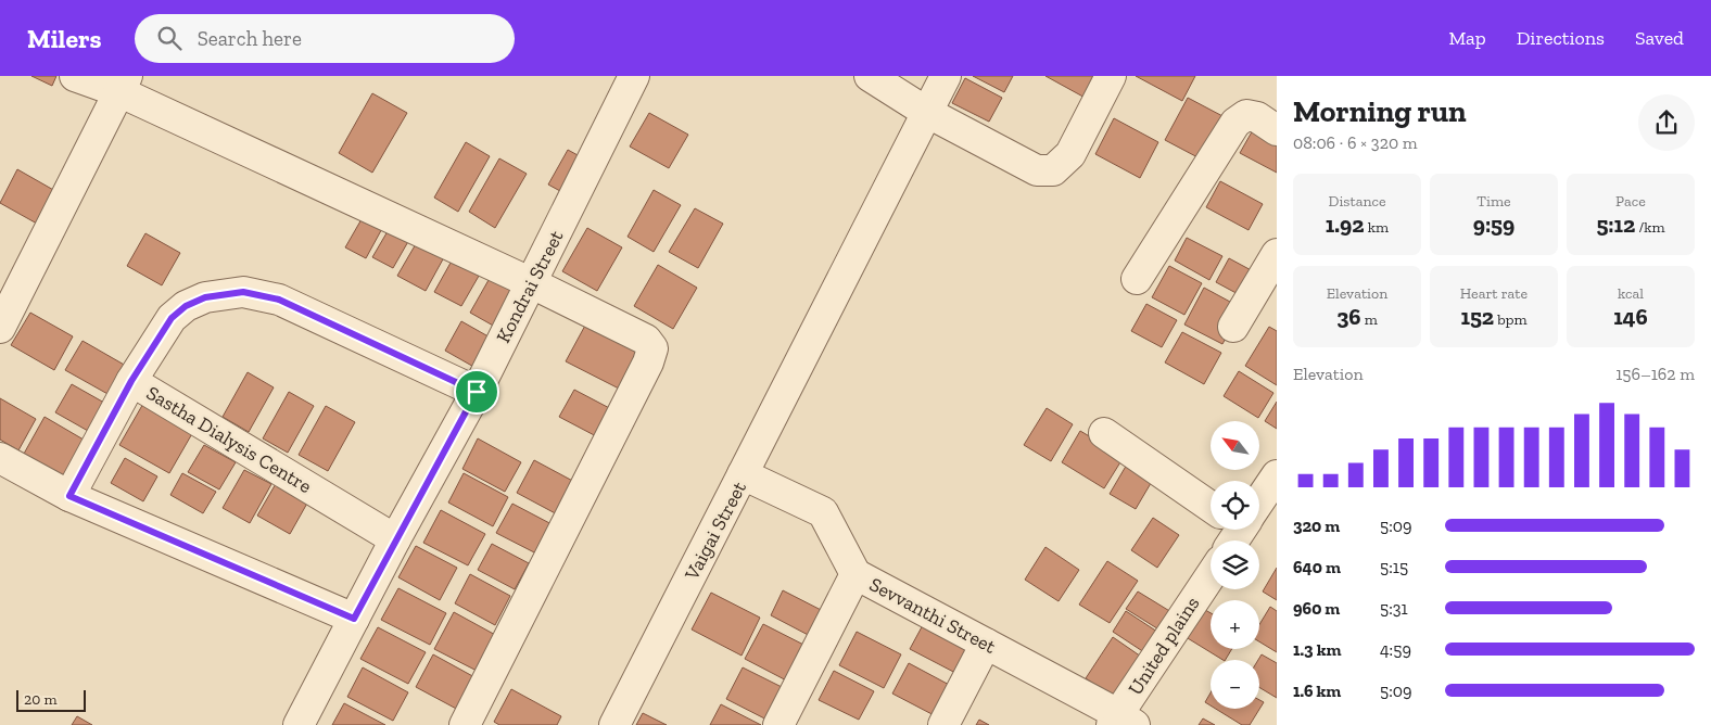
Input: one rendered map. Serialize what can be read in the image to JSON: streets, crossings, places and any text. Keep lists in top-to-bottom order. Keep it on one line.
{"streets":{"street":["Kondrai Street","Sastha Dialysis Centre","Vaigai Street","Sevvanthi Street","United plains"]},"crossings":[["Kondrai Street","Sastha Dialysis Centre"],["Vaigai Street","Sevvanthi Street"],["Sevvanthi Street","United plains"]],"scale_bar":"20 m","north":"top left","page":{"header":"Milers","search":"Search here","nav":["Map","Directions","Saved"],"heading":["Morning run","08:06 · 6 × 320 m"],"stats":[["Distance","1.92 km"],["Time","9:59"],["Pace","5:12 /km"],["Elevation","36 m"],["Heart rate","152 bpm"],["kcal","146"]],"chart":["Elevation","156–162 m"],"map_buttons":["+","−"],"list":[{"name":"320 m","note":"5:09"},{"name":"640 m","note":"5:15"},{"name":"960 m","note":"5:31"},{"name":"1.3 km","note":"4:59"},{"name":"1.6 km","note":"5:09"}],"scale":"20 m"}}
